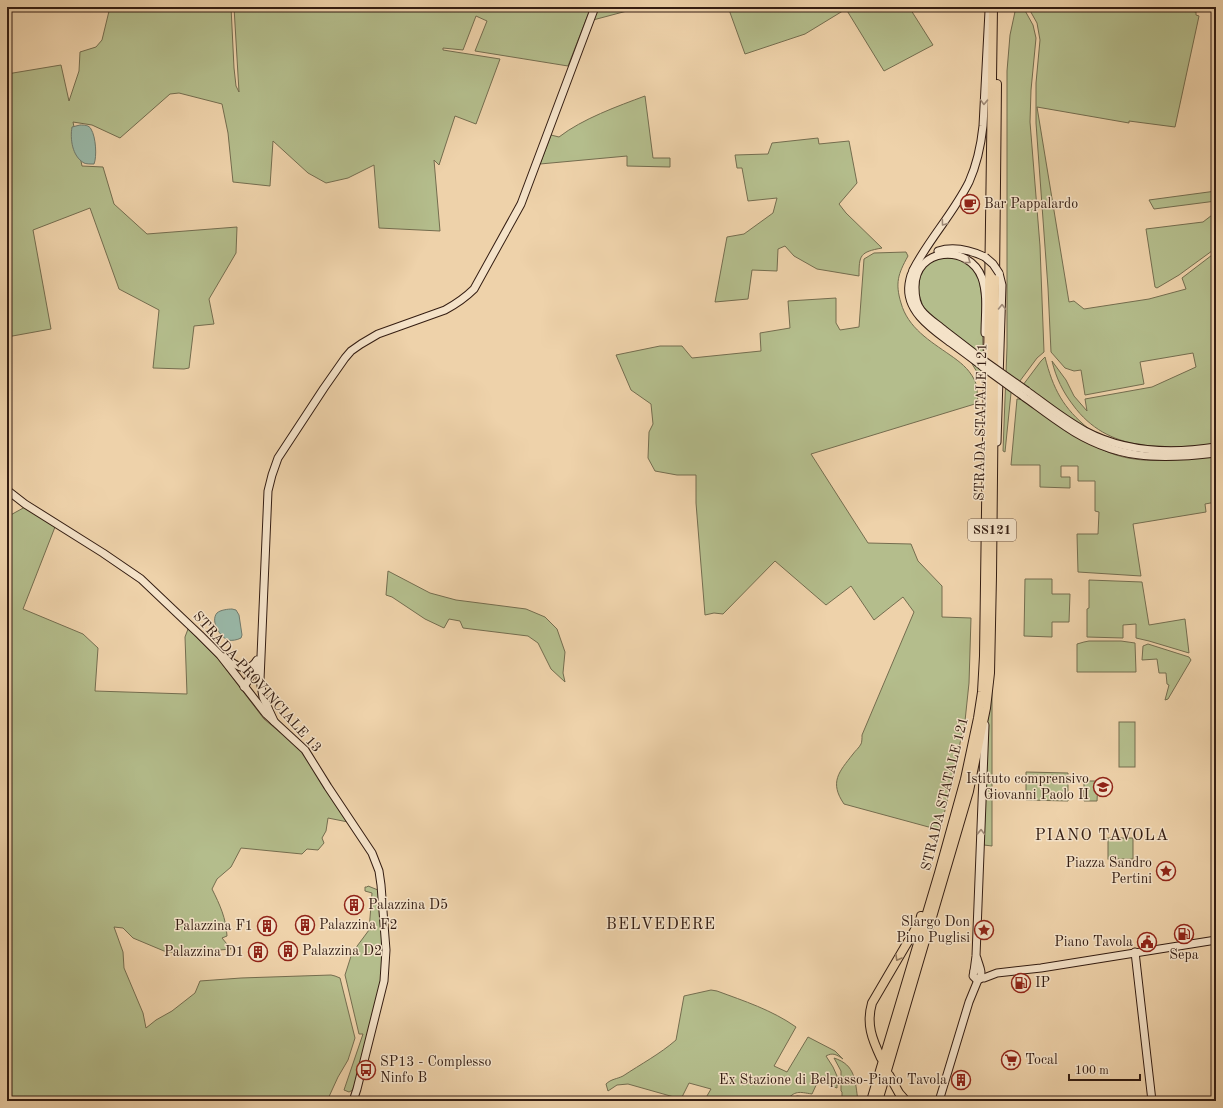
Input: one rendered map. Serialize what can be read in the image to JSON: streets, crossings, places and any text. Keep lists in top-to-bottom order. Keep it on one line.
{"streets":{"main road":["STRADA STATALE 121","SS121","STRADA PROVINCIALE 13"]},"districts":["PIANO TAVOLA","BELVEDERE"],"places":{"cafe":["Bar Pappalardo"],"school or university":["Istituto comprensivo Giovanni Paolo II"],"place":["Piazza Sandro Pertini","Slargo Don Pino Puglisi"],"building":["Palazzina D5","Palazzina F2","Palazzina F1","Palazzina D2","Palazzina D1","Ex Stazione di Belpasso-Piano Tavola"],"fuel station":["Sepa","IP"],"public building":["Piano Tavola"],"supermarket":["Tocal"],"bus stop":["SP13 - Complesso Ninfo B"]},"scale_bar":"100 m"}
